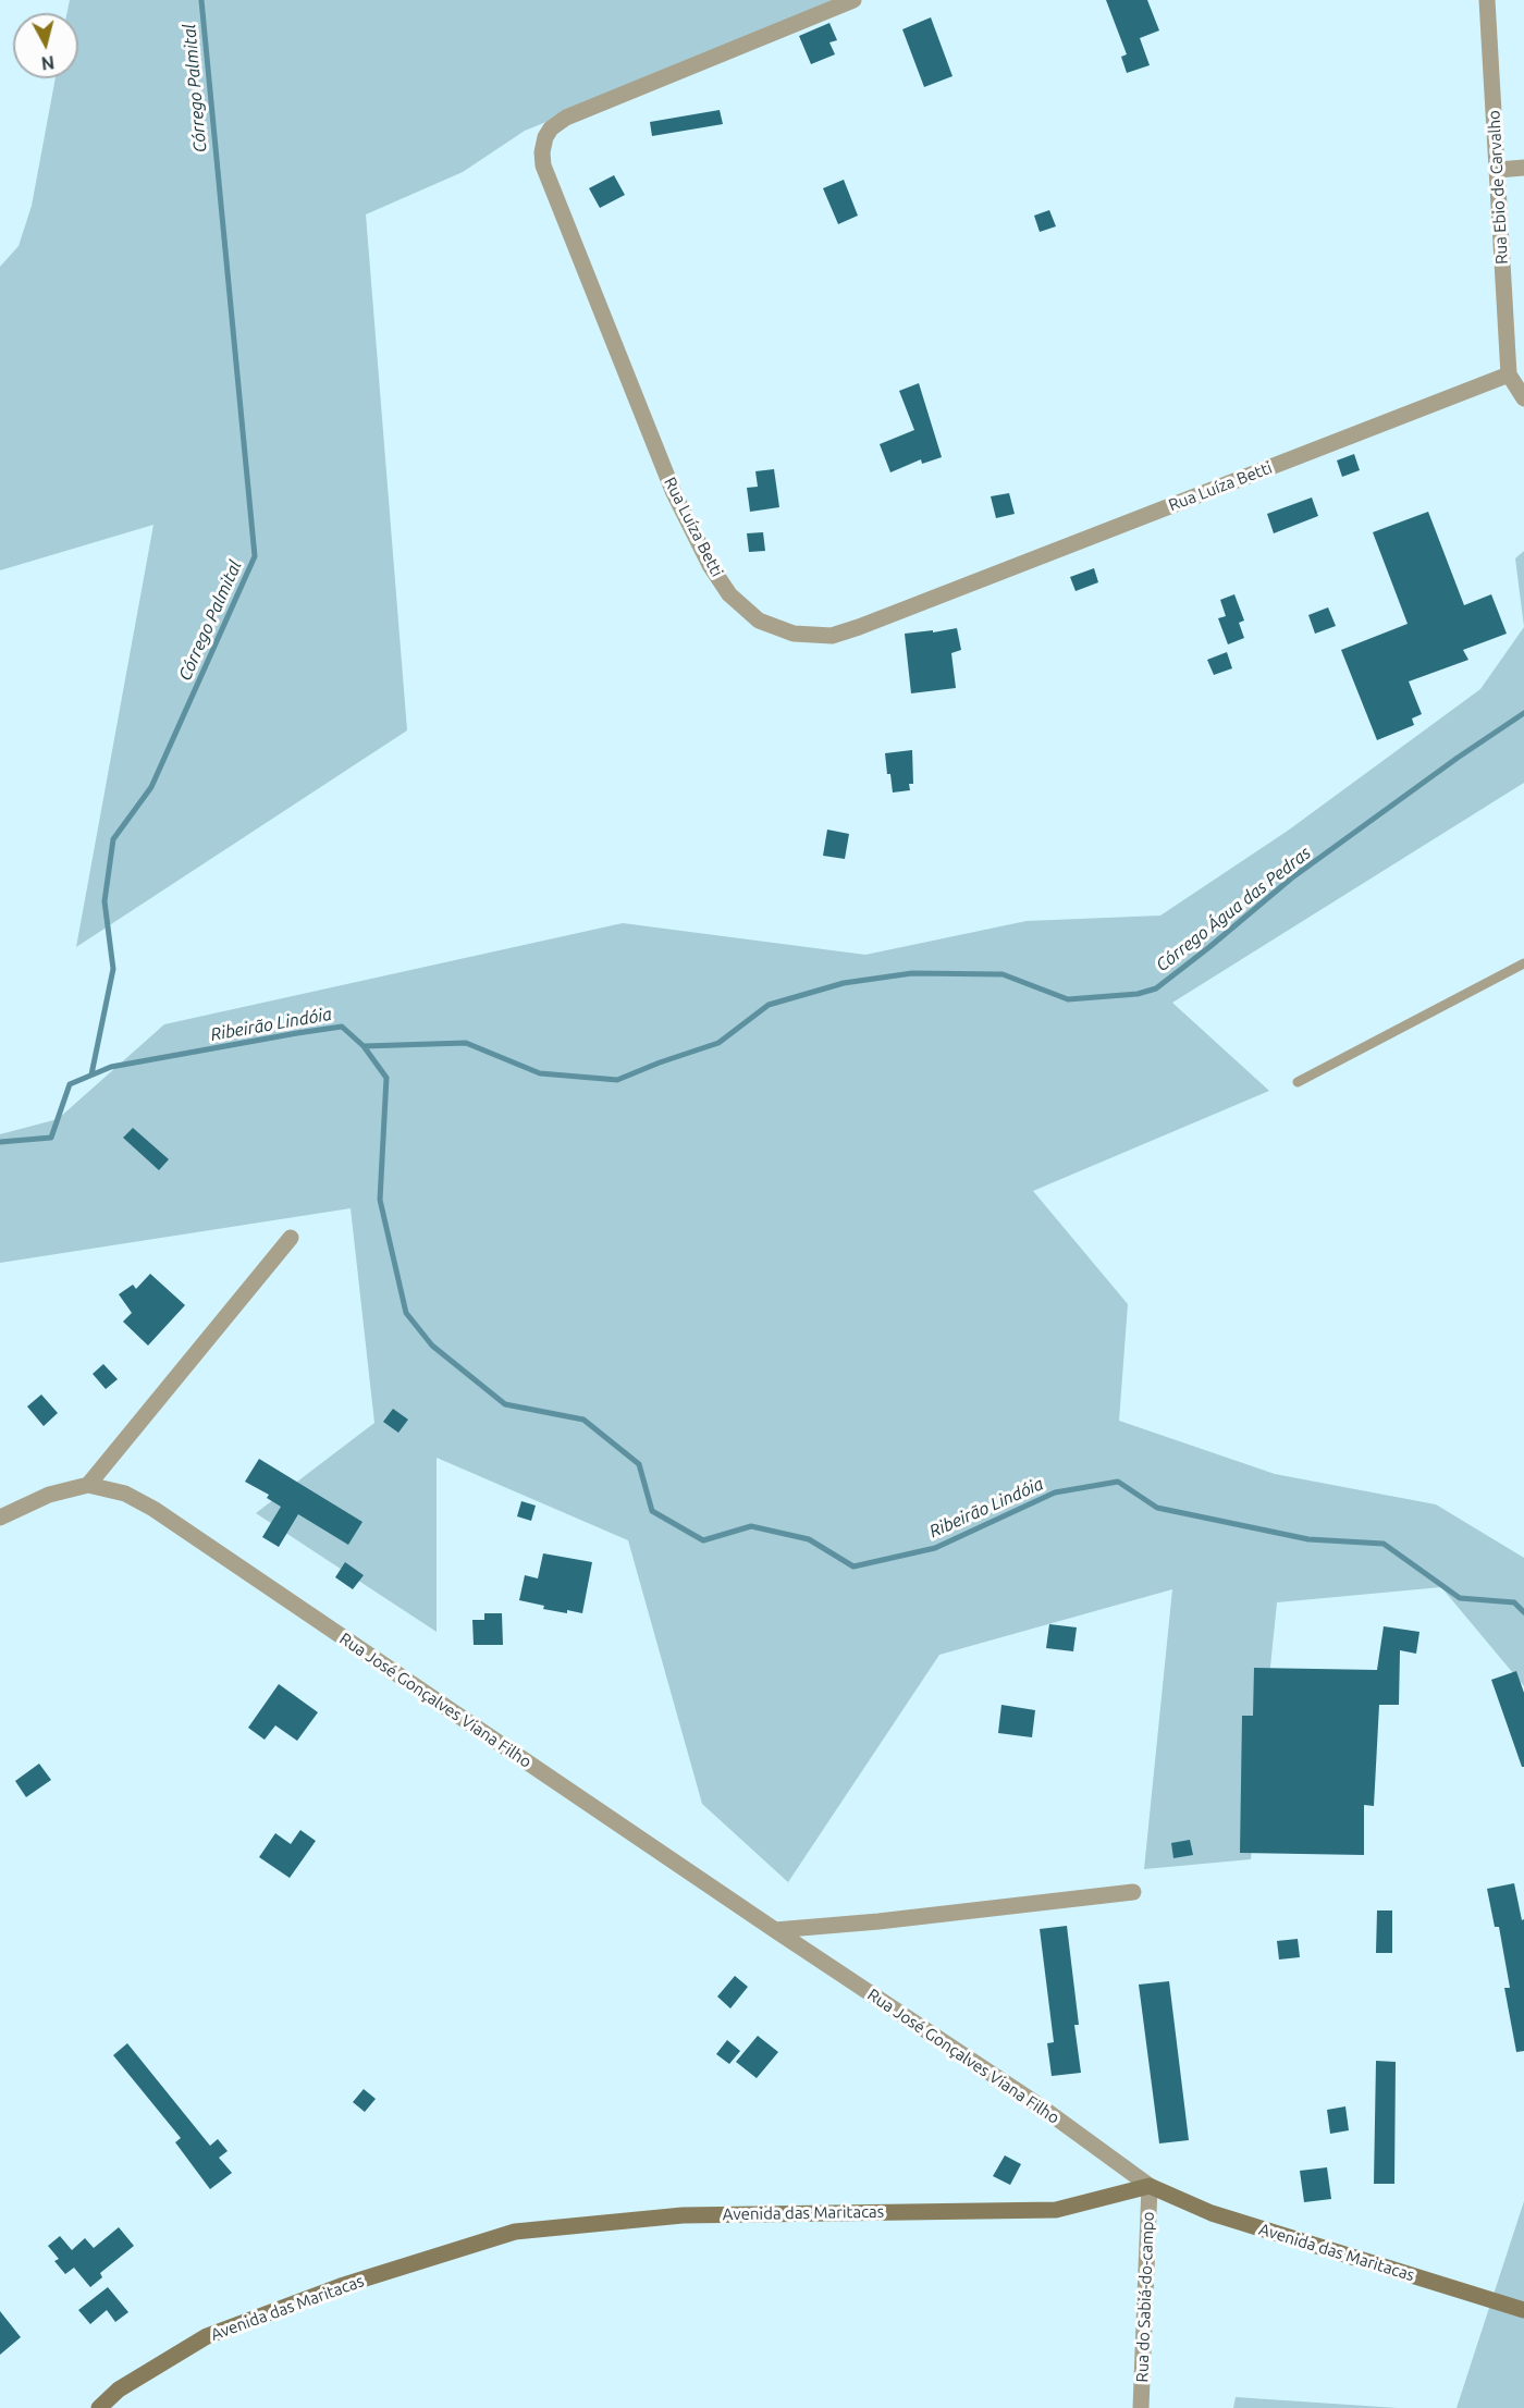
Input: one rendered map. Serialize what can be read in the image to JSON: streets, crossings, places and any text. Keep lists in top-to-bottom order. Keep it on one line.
{"streets":{"street":["Rua Ebio de Carvalho","Rua Luíza Betti","Rua José Gonçalves Viana Filho","Avenida das Maritacas","Rua do Sabiá-do-campo"]},"crossings":[["Rua Ebio de Carvalho","Rua Luíza Betti"],["Rua José Gonçalves Viana Filho","Avenida das Maritacas"],["Rua José Gonçalves Viana Filho","Rua do Sabiá-do-campo"],["Avenida das Maritacas","Rua do Sabiá-do-campo"]],"water":["Córrego Palmital","Córrego Água das Pedras","Ribeirão Lindóia"],"north":"bottom"}
